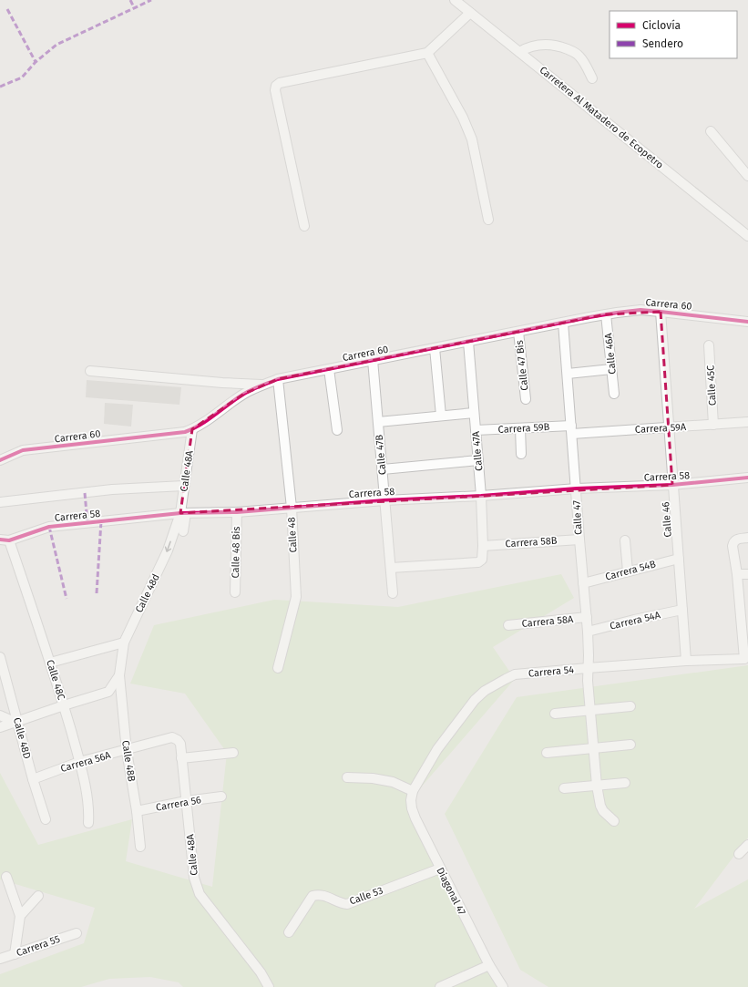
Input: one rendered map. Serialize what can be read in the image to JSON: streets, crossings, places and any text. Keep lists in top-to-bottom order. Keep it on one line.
{"streets":{"street":["Carretera Al Matadero de Ecopetro","Carrera 60","Calle 46A","Calle 47 Bis","Calle 45C","Carrera 59B","Carrera 59A","Calle 47A","Calle 47B","Calle 48A","Carrera 58","Calle 47","Calle 46","Calle 48","Carrera 58B","Calle 48 Bis","Carrera 54B","Calle 48d","Carrera 54A","Carrera 58A","Carrera 54","Calle 48C","Calle 48D","Calle 48B","Carrera 56A","Carrera 56","Diagonal 47","Calle 53","Carrera 55"]},"crossings":[["Carrera 60","Calle 46A"],["Carrera 60","Calle 47 Bis"],["Carrera 60","Calle 47A"],["Carrera 60","Calle 47B"],["Carrera 60","Calle 48A"],["Carrera 60","Calle 47"],["Carrera 60","Calle 46"],["Carrera 60","Calle 48"],["Calle 45C","Carrera 59A"],["Carrera 59B","Carrera 59A"],["Carrera 59B","Calle 47A"],["Carrera 59B","Calle 47"],["Carrera 59A","Calle 47"],["Carrera 59A","Calle 46"],["Calle 47A","Calle 47B"],["Calle 47A","Carrera 58"],["Calle 47A","Carrera 58B"],["Calle 47B","Carrera 58"],["Calle 48A","Carrera 58"],["Calle 48A","Calle 48d"],["Calle 48A","Carrera 56A"],["Calle 48A","Carrera 56"],["Carrera 58","Calle 47"],["Carrera 58","Calle 46"],["Carrera 58","Calle 48"],["Carrera 58","Calle 48 Bis"],["Carrera 58","Calle 48d"],["Carrera 58","Calle 48C"],["Calle 47","Carrera 58B"],["Calle 47","Carrera 54B"],["Calle 47","Carrera 54A"],["Calle 47","Carrera 58A"],["Calle 47","Carrera 54"],["Calle 46","Carrera 54B"],["Calle 46","Carrera 54A"],["Calle 46","Carrera 54"],["Calle 48d","Calle 48B"],["Carrera 54","Diagonal 47"],["Calle 48C","Carrera 56A"],["Calle 48D","Carrera 56A"],["Calle 48B","Carrera 56A"],["Calle 48B","Carrera 56"],["Diagonal 47","Calle 53"]],"one_way":["Calle 48d"],"legend":["Ciclovía","Sendero"]}
